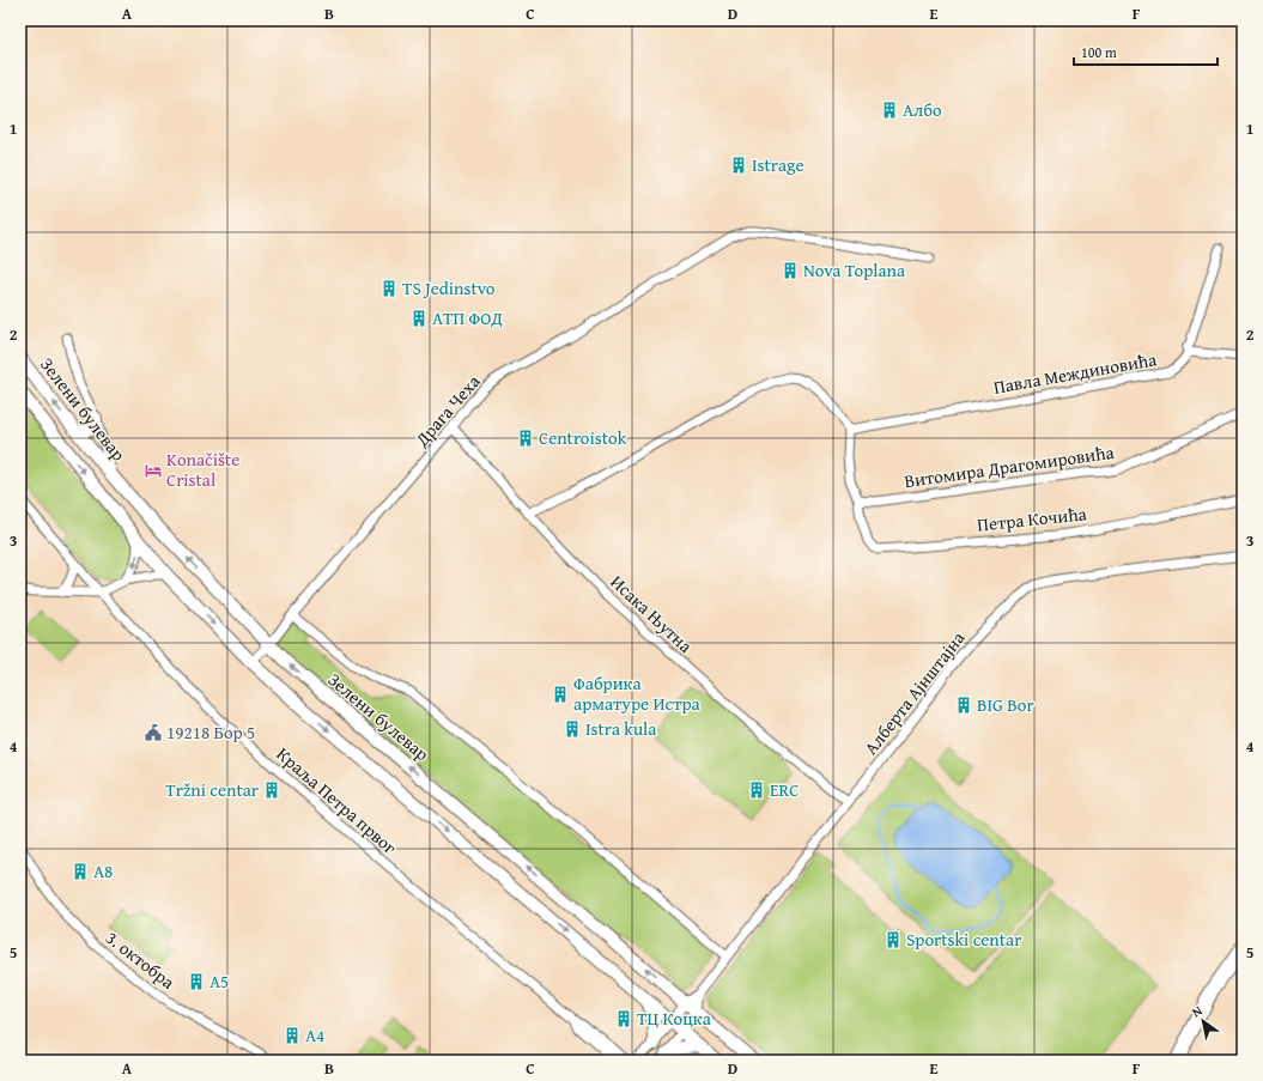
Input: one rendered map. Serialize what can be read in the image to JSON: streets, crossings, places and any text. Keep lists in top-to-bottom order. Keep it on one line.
{"streets":{"street":["Павла Междиновића","Зелени булевар","Драга Чеха","Витомира Драгомировића","Петра Кочића","Исака Њутна","Алберта Ајнштајна","Краља Петра првог","3. октобра"]},"crossings":[["Павла Междиновића","Петра Кочића"],["Зелени булевар","Драга Чеха"],["Драга Чеха","Исака Њутна"],["Витомира Драгомировића","Петра Кочића"],["Исака Њутна","Алберта Ајнштајна"]],"places":{"building":["Албо","Istrage","Nova Toplana","TS Jedinstvo","АТП ФОД","Centroistok","Фабрика арматуре Истра","BIG Bor","Istra kula","Tržni centar","ERC","A8","Sportski centar","A5","ТЦ Коцка","A4"],"hotel":["Konačište Cristal"],"public building":["19218 Бор 5"]},"scale_bar":"100 m","north":"top left","grid":{"columns":["A","B","C","D","E","F"],"rows":["1","2","3","4","5"]}}
